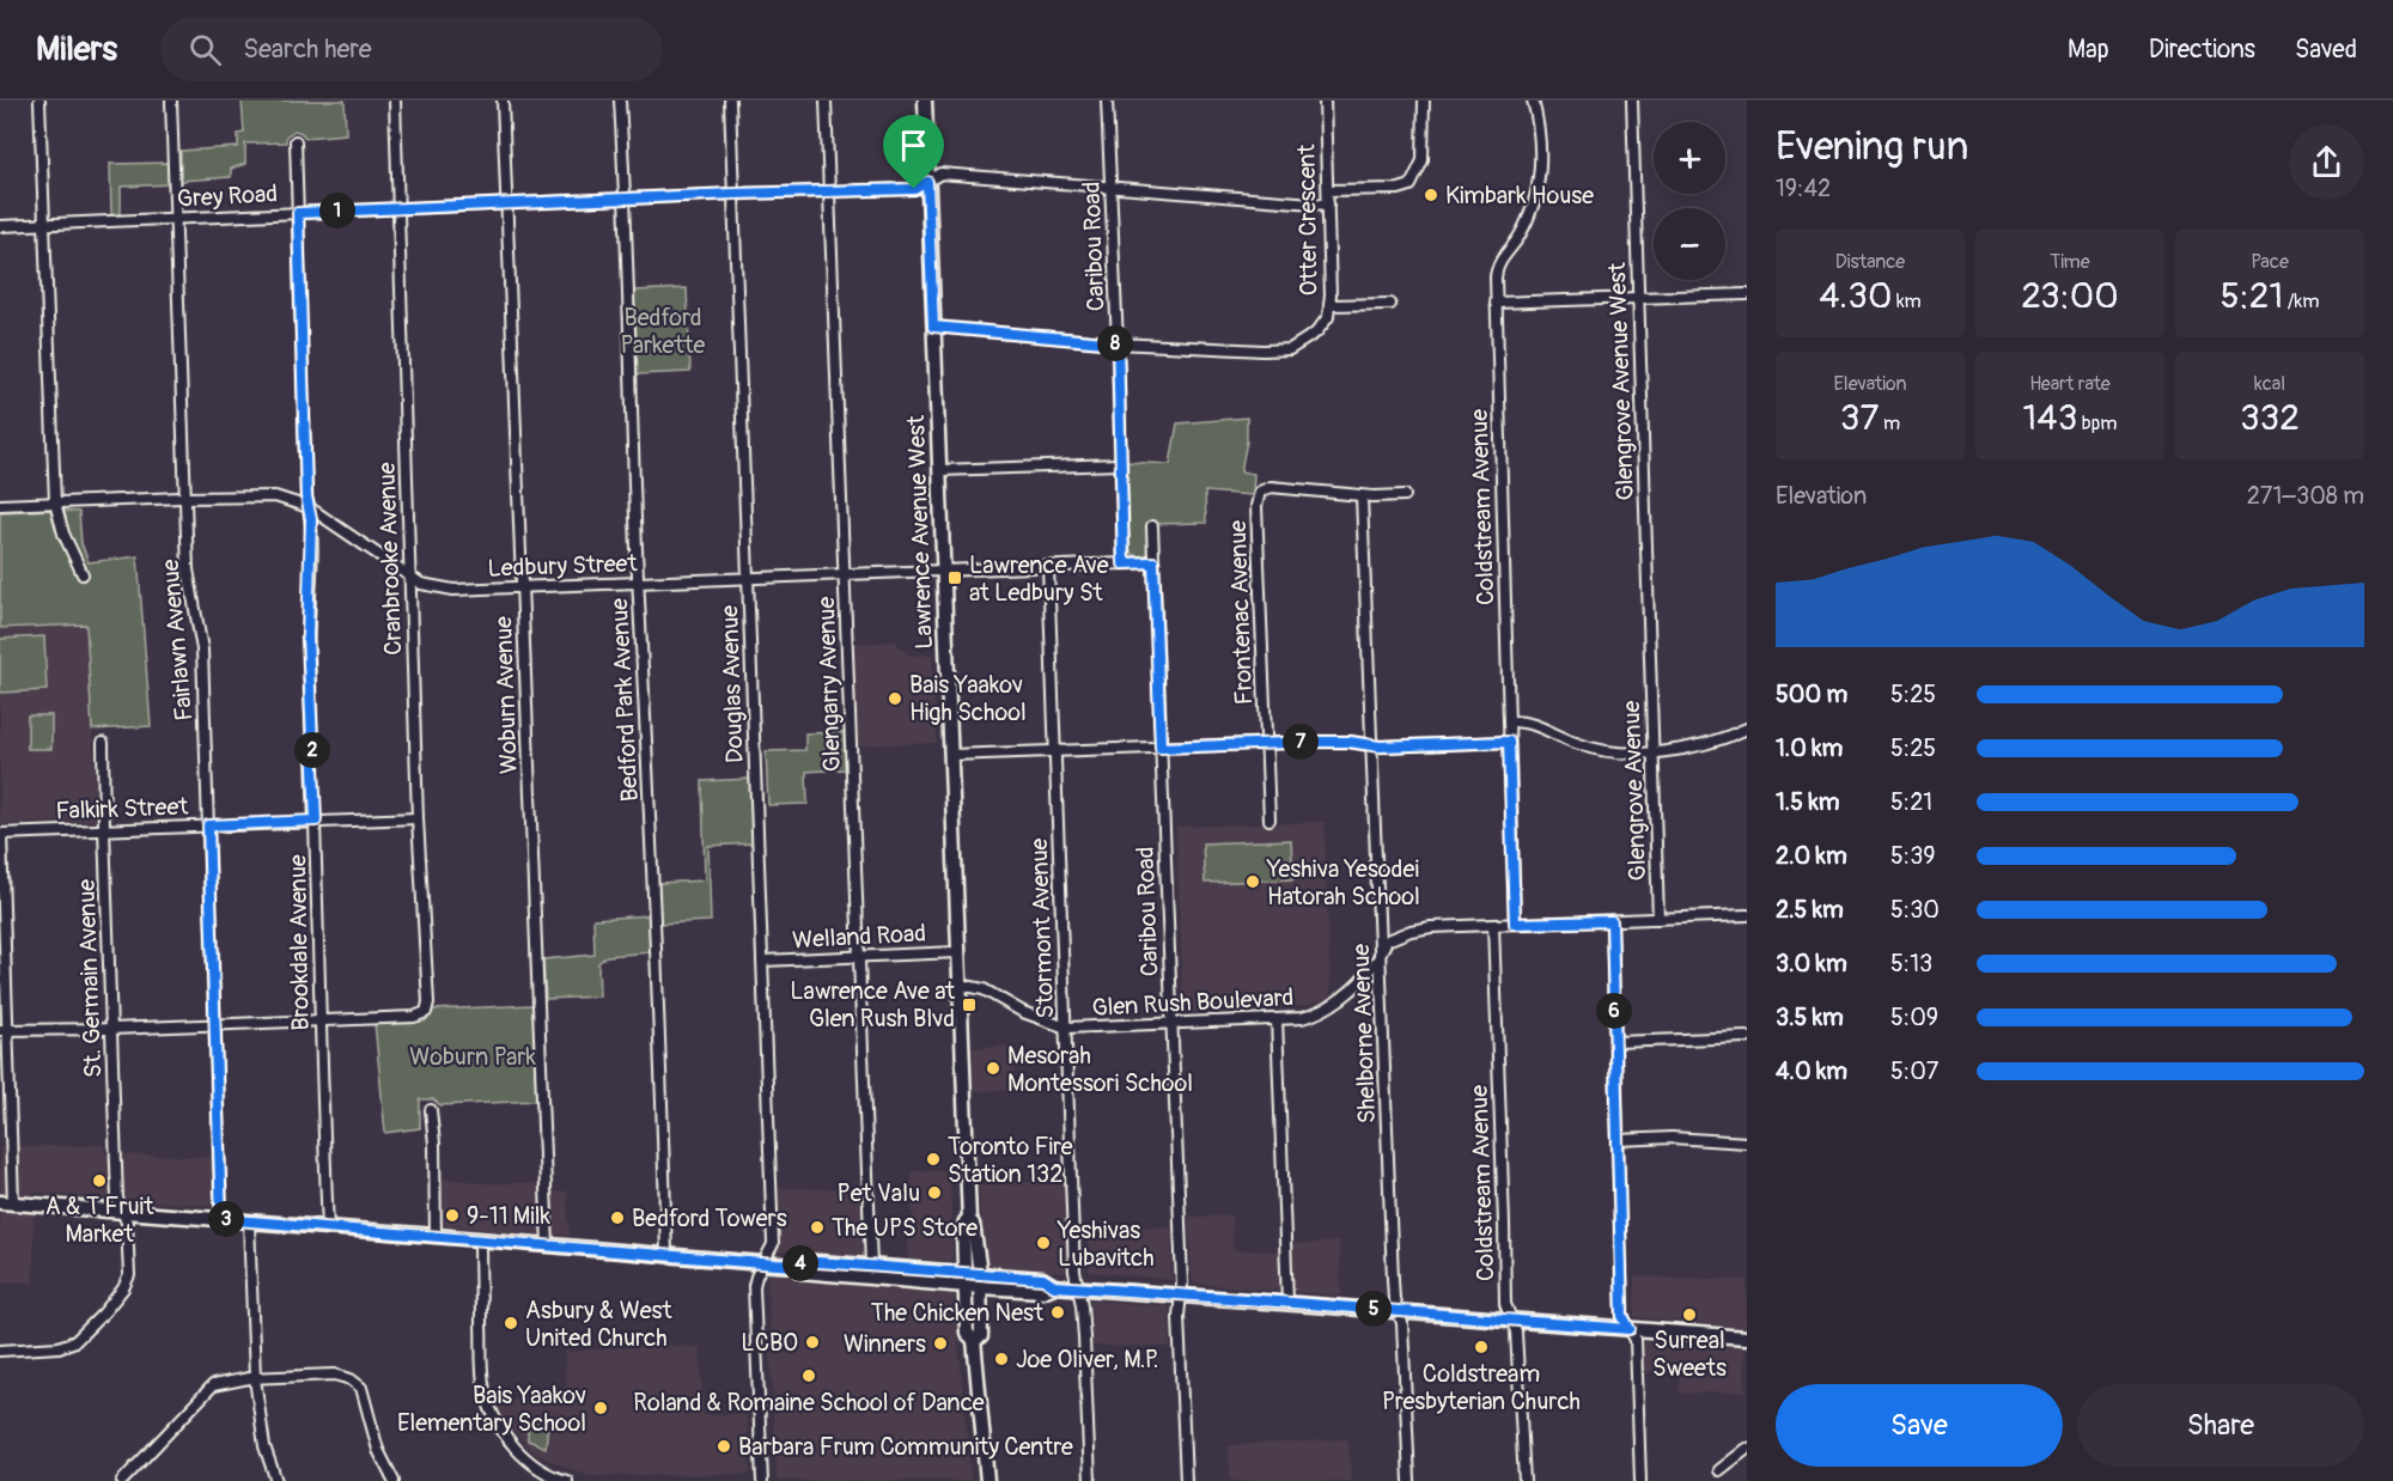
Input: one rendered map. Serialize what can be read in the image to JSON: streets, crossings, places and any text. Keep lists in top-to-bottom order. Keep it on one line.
{"streets":{"main road":["Lawrence Avenue West"],"street":["Grey Road","Otter Crescent","Caribou Road","Glengrove Avenue West","Coldstream Avenue","Cranbrooke Avenue","Ledbury Street","Frontenac Avenue","Fairlawn Avenue","Douglas Avenue","Glengarry Avenue","Woburn Avenue","Bedford Park Avenue","Glengrove Avenue","Falkirk Street","Stormont Avenue","Welland Road","Brookdale Avenue","St. Germain Avenue","Glen Rush Boulevard","Shelborne Avenue"]},"crossings":[["Grey Road","Otter Crescent"],["Grey Road","Caribou Road"],["Grey Road","Lawrence Avenue West"],["Grey Road","Cranbrooke Avenue"],["Grey Road","Fairlawn Avenue"],["Grey Road","Douglas Avenue"],["Grey Road","Glengarry Avenue"],["Grey Road","Woburn Avenue"],["Grey Road","Bedford Park Avenue"],["Grey Road","Brookdale Avenue"],["Otter Crescent","Caribou Road"],["Otter Crescent","Lawrence Avenue West"],["Caribou Road","Ledbury Street"],["Caribou Road","Glen Rush Boulevard"],["Glengrove Avenue West","Glengrove Avenue"],["Coldstream Avenue","Glen Rush Boulevard"],["Lawrence Avenue West","Ledbury Street"],["Lawrence Avenue West","Welland Road"],["Lawrence Avenue West","Glen Rush Boulevard"],["Cranbrooke Avenue","Ledbury Street"],["Cranbrooke Avenue","Falkirk Street"],["Cranbrooke Avenue","Brookdale Avenue"],["Ledbury Street","Fairlawn Avenue"],["Ledbury Street","Douglas Avenue"],["Ledbury Street","Glengarry Avenue"],["Ledbury Street","Woburn Avenue"],["Ledbury Street","Bedford Park Avenue"],["Ledbury Street","Stormont Avenue"],["Ledbury Street","Brookdale Avenue"],["Frontenac Avenue","Shelborne Avenue"],["Fairlawn Avenue","Falkirk Street"],["Douglas Avenue","Welland Road"],["Glengarry Avenue","Welland Road"],["Glengrove Avenue","Glen Rush Boulevard"],["Falkirk Street","Brookdale Avenue"],["Falkirk Street","St. Germain Avenue"],["Stormont Avenue","Glen Rush Boulevard"],["Glen Rush Boulevard","Shelborne Avenue"]],"parks":["Bedford Parkette","Woburn Park"],"places":{"other":["Kimbark House","Bais Yaakov High School","Yeshiva Yesodei Hatorah School","Mesorah Montessori School","Toronto Fire Station 132","A & T Fruit Market","Pet Valu","9-11 Milk","Bedford Towers","The UPS Store","Yeshivas Lubavitch","The Chicken Nest","Surreal Sweets","Asbury & West United Church","LCBO","Winners","Coldstream Presbyterian Church","Joe Oliver, M.P.","Roland & Romaine School of Dance","Bais Yaakov Elementary School","Barbara Frum Community Centre"],"transit":["Lawrence Ave at Ledbury St","Lawrence Ave at Glen Rush Blvd"]},"page":{"header":"Milers","search":"Search here","nav":["Map","Directions","Saved"],"heading":["Evening run","19:42"],"map_buttons":["+","−"],"pins":["1","8","7","2","6","3","4","5"],"stats":[["Distance","4.30 km"],["Time","23:00"],["Pace","5:21 /km"],["Elevation","37 m"],["Heart rate","143 bpm"],["kcal","332"]],"chart":["Elevation","271–308 m"],"list":[{"name":"500 m","note":"5:25"},{"name":"1.0 km","note":"5:25"},{"name":"1.5 km","note":"5:21"},{"name":"2.0 km","note":"5:39"},{"name":"2.5 km","note":"5:30"},{"name":"3.0 km","note":"5:13"},{"name":"3.5 km","note":"5:09"},{"name":"4.0 km","note":"5:07"}],"buttons":["Save","Share"]}}
